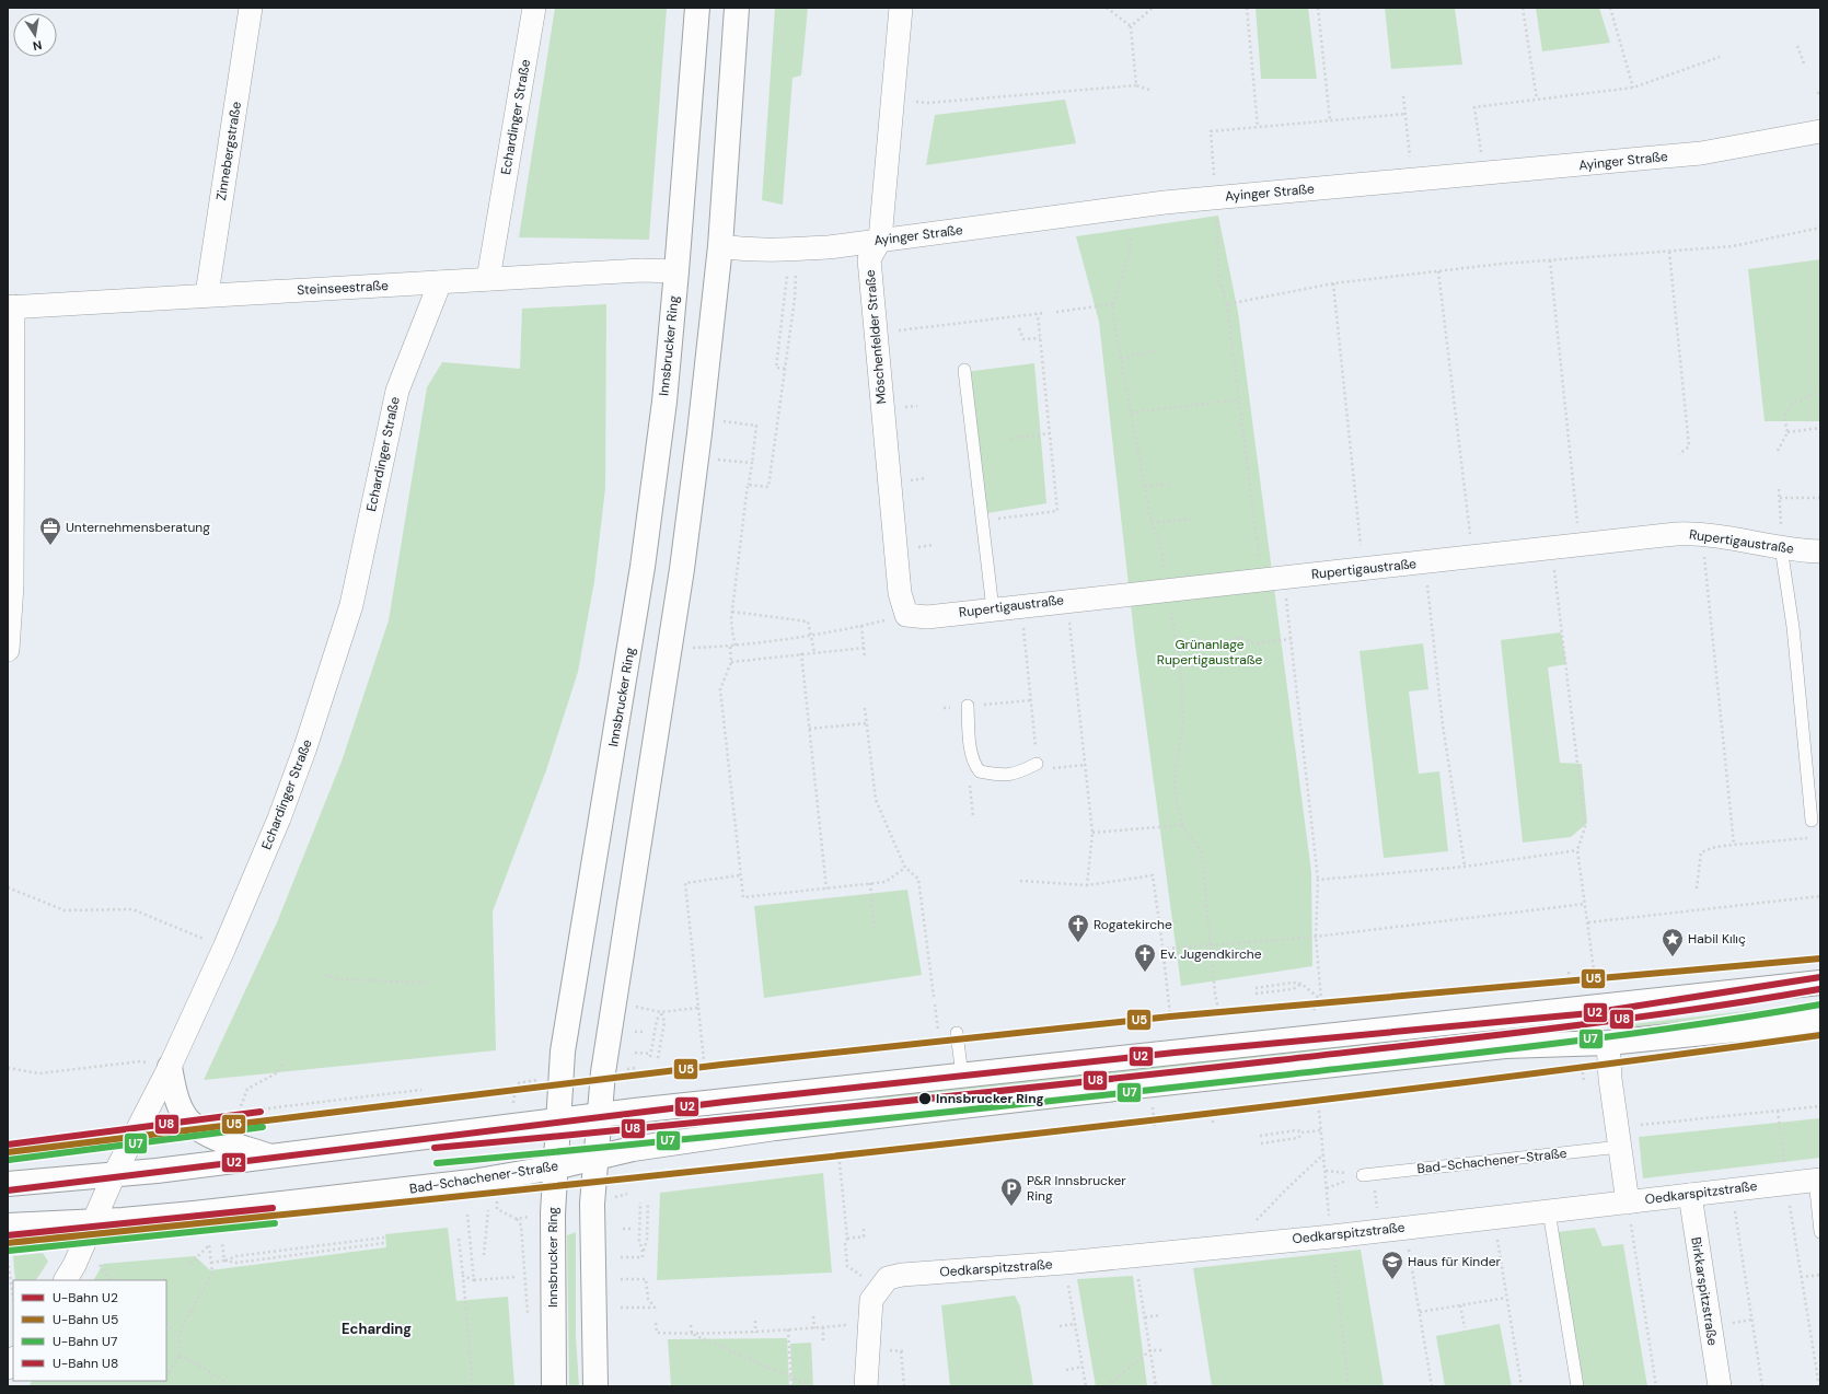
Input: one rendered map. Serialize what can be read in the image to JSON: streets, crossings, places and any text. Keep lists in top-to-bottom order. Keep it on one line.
{"streets":{"main road":["Innsbrucker Ring","Bad-Schachener-Straße"],"street":["Echardinger Straße","Zinnebergstraße","Ayinger Straße","Steinseestraße","Möschenfelder Straße","Rupertigaustraße","Oedkarspitzstraße","Birkkarspitzstraße"]},"crossings":[["Echardinger Straße","Steinseestraße"],["Echardinger Straße","Bad-Schachener-Straße"],["Zinnebergstraße","Steinseestraße"],["Ayinger Straße","Möschenfelder Straße"],["Steinseestraße","Innsbrucker Ring"],["Möschenfelder Straße","Rupertigaustraße"],["Innsbrucker Ring","Bad-Schachener-Straße"],["Oedkarspitzstraße","Birkkarspitzstraße"]],"districts":["Echarding"],"parks":["Grünanlage Rupertigaustraße"],"places":{"office":["Unternehmensberatung"],"church":["Rogatekirche","Ev. Jugendkirche"],"place":["Habil Kılıç"],"other":["Innsbrucker Ring"],"parking":["P&R Innsbrucker Ring"],"school or university":["Haus für Kinder"]},"lines":["metro line U5","metro line U2","metro line U8","metro line U7"],"legend":["U-Bahn U2","U-Bahn U5","U-Bahn U7","U-Bahn U8"],"north":"bottom"}
